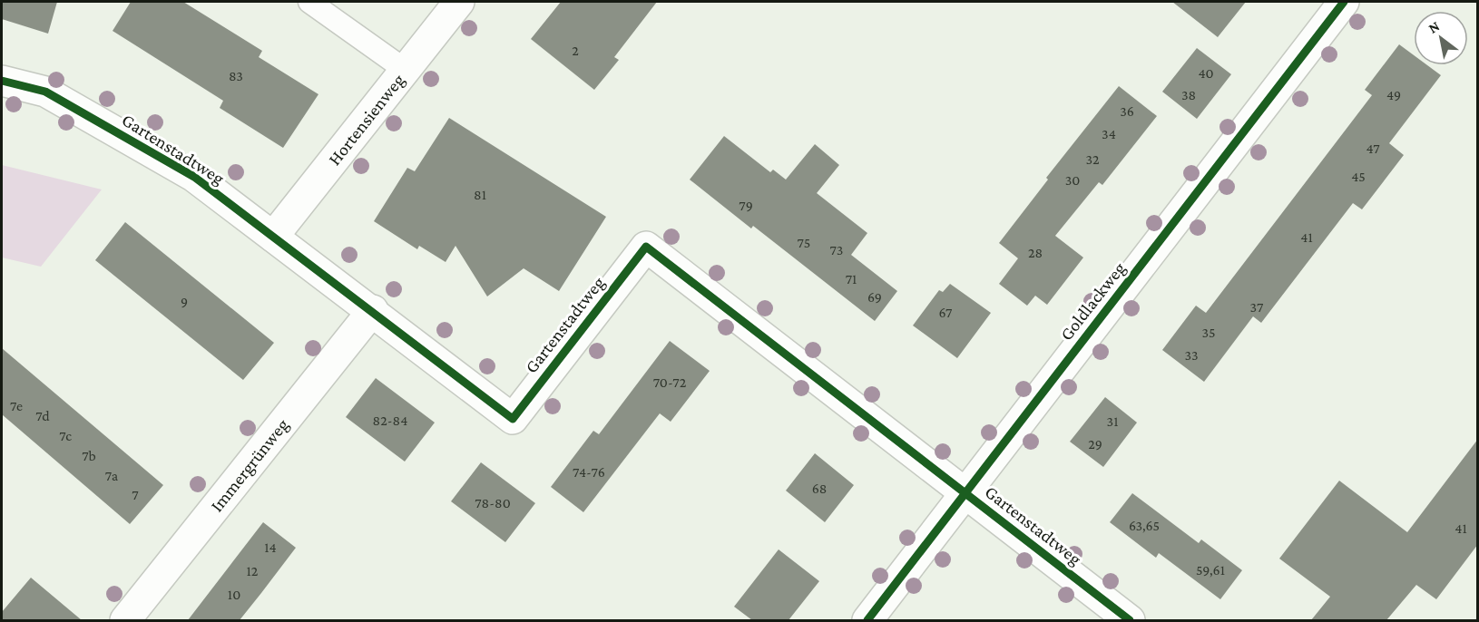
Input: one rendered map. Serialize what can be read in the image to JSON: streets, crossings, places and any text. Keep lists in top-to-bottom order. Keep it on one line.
{"streets":{"street":["Hortensienweg","Gartenstadtweg","Goldlackweg","Immergrünweg"]},"crossings":[["Hortensienweg","Gartenstadtweg"],["Gartenstadtweg","Goldlackweg"],["Gartenstadtweg","Immergrünweg"]],"house_numbers":["2","40","83","38","49","36","34","47","32","45","30","81","79","41","75","73","28","71","69","9","37","67","35","33","70-72","7e","7d","82-84","31","7c","29","7b","74-76","7a","68","7","78-80","63,65","41","14","59,61","12","10"],"north":"top left"}
